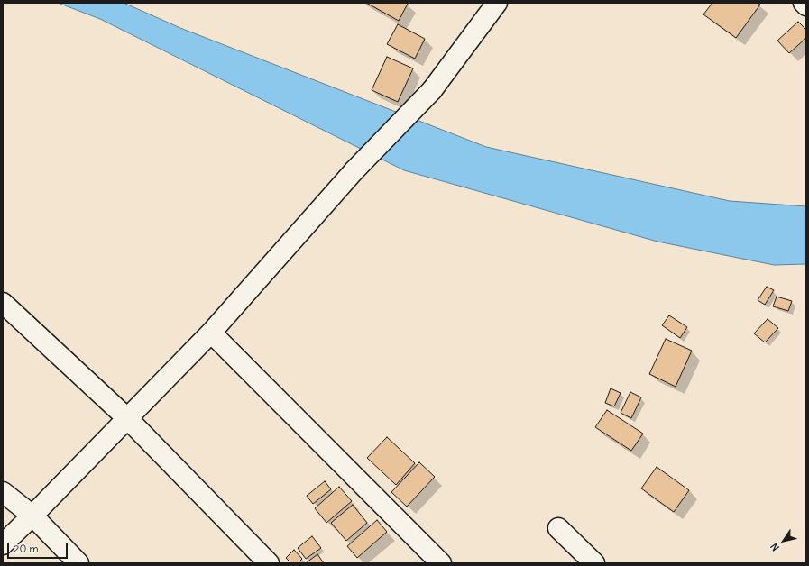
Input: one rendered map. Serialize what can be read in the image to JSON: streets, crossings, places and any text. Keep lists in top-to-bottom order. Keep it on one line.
{"scale_bar":"20 m","north":"bottom left"}
